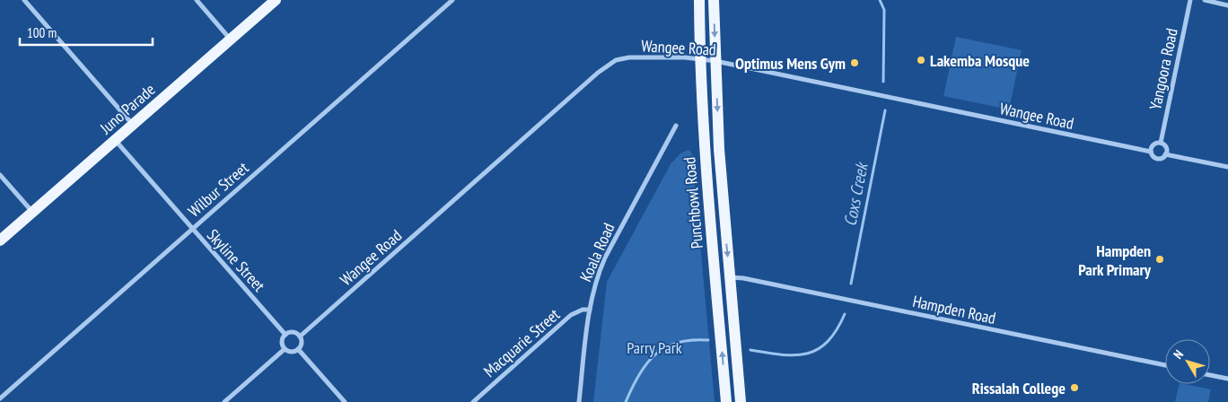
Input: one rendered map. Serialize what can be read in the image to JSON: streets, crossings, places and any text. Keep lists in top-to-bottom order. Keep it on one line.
{"streets":{"main road":["Juno Parade","Punchbowl Road"],"street":["Wangee Road","Yangoora Road","Wilbur Street","Koala Road","Skyline Street","Hampden Road","Macquarie Street"]},"crossings":[["Wangee Road","Yangoora Road"],["Wangee Road","Punchbowl Road"],["Wangee Road","Skyline Street"],["Juno Parade","Skyline Street"],["Wilbur Street","Skyline Street"],["Punchbowl Road","Hampden Road"],["Koala Road","Macquarie Street"]],"water":["Coxs Creek"],"parks":["Parry Park"],"places":["Lakemba Mosque","Optimus Mens Gym","Hampden Park Primary","Rissalah College"],"scale_bar":"100 m","north":"top left"}
